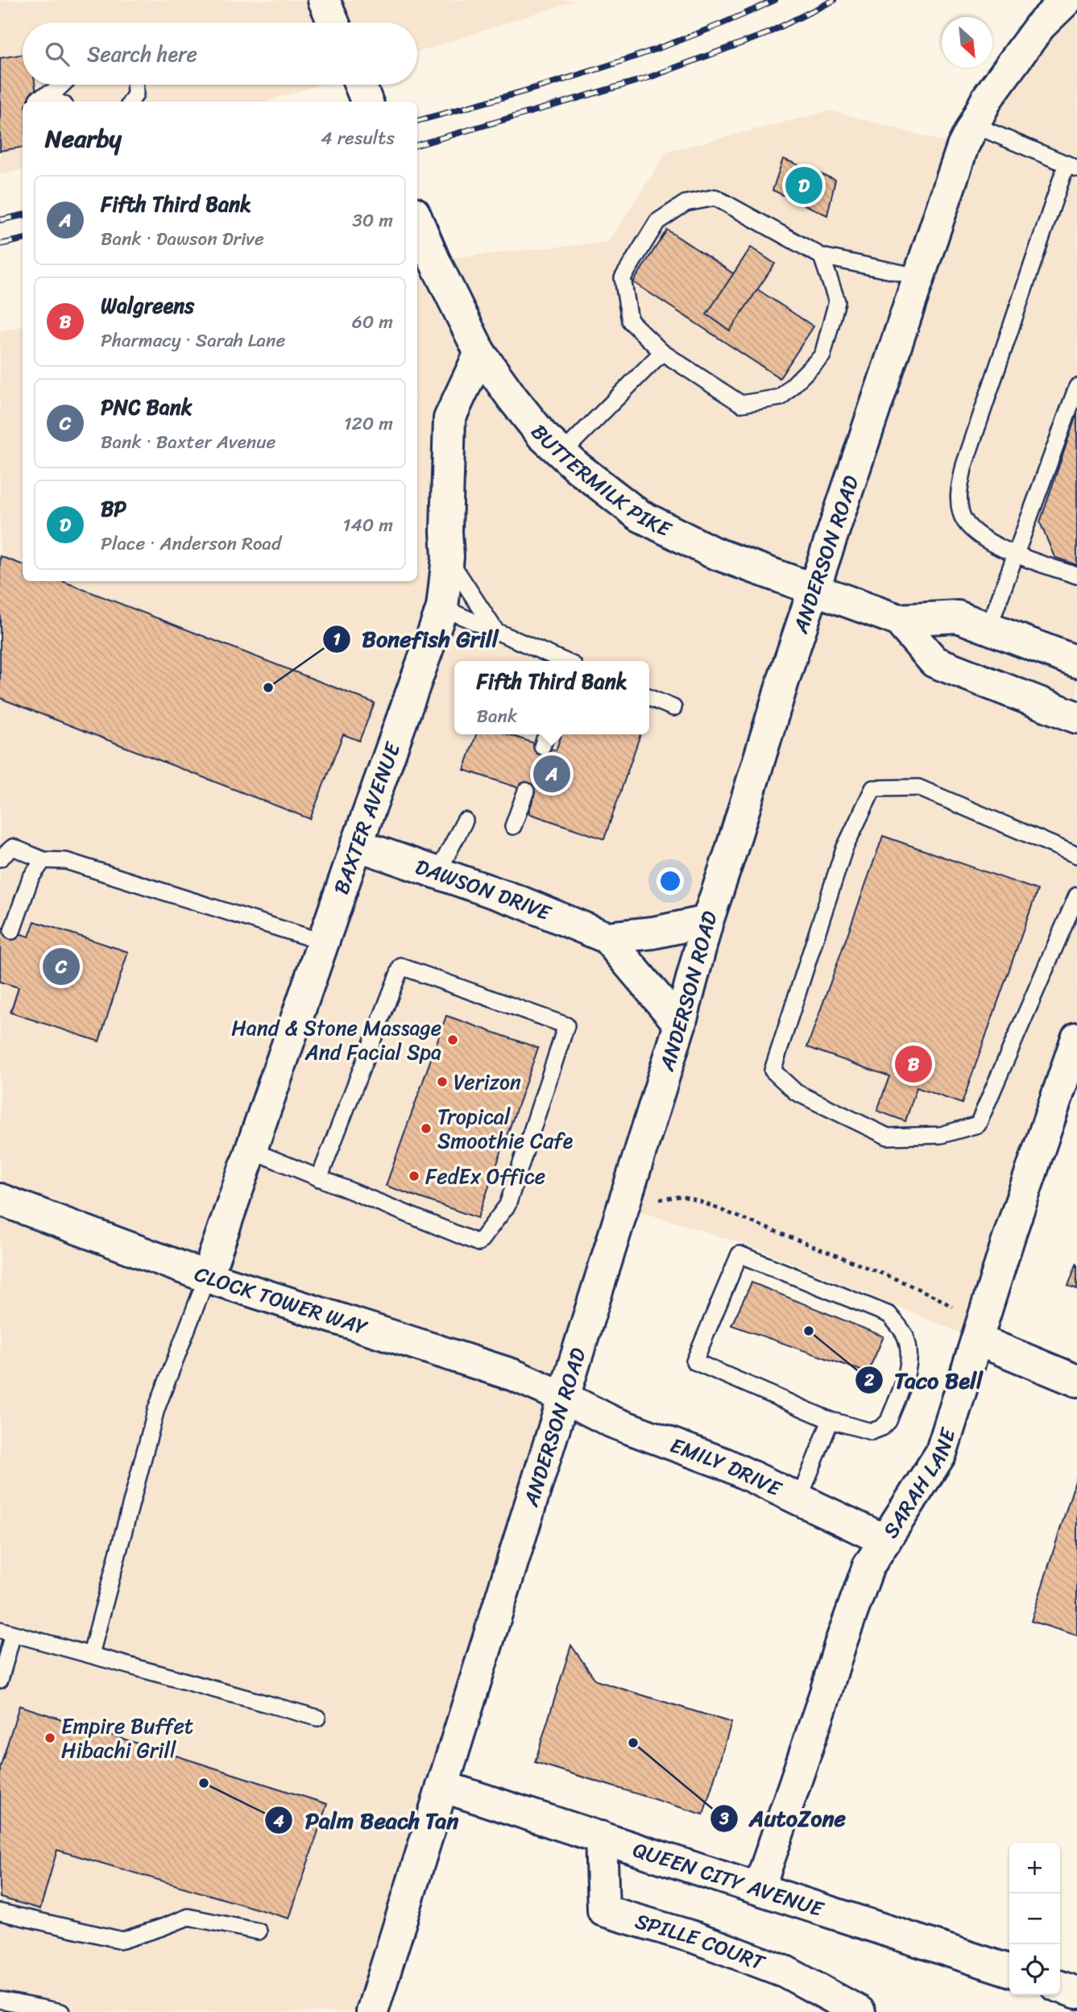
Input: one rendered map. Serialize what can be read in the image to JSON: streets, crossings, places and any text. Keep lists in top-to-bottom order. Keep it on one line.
{"streets":{"street":["BUTTERMILK PIKE","ANDERSON ROAD","BAXTER AVENUE","DAWSON DRIVE","CLOCK TOWER WAY","EMILY DRIVE","SARAH LANE","QUEEN CITY AVENUE","SPILLE COURT"]},"crossings":[["BUTTERMILK PIKE","ANDERSON ROAD"],["BUTTERMILK PIKE","BAXTER AVENUE"],["ANDERSON ROAD","DAWSON DRIVE"],["ANDERSON ROAD","CLOCK TOWER WAY"],["ANDERSON ROAD","EMILY DRIVE"],["ANDERSON ROAD","QUEEN CITY AVENUE"],["BAXTER AVENUE","DAWSON DRIVE"],["BAXTER AVENUE","CLOCK TOWER WAY"],["CLOCK TOWER WAY","EMILY DRIVE"],["EMILY DRIVE","SARAH LANE"],["SARAH LANE","QUEEN CITY AVENUE"],["QUEEN CITY AVENUE","SPILLE COURT"]],"places":["Bonefish Grill","Hand & Stone Massage And Facial Spa","Verizon","Tropical Smoothie Cafe","FedEx Office","Taco Bell","Empire Buffet Hibachi Grill","AutoZone","Palm Beach Tan"],"north":"bottom right","page":{"search":"Search here","heading":["Nearby","4 results"],"pins":["D","A","C","B"],"list":[{"mark":"A","name":"Fifth Third Bank","note":"Bank · Dawson Drive","value":"30 m"},{"mark":"B","name":"Walgreens","note":"Pharmacy · Sarah Lane","value":"60 m"},{"mark":"C","name":"PNC Bank","note":"Bank · Baxter Avenue","value":"120 m"},{"mark":"D","name":"BP","note":"Place · Anderson Road","value":"140 m"}],"popup":["Fifth Third Bank","Bank"],"map_buttons":["+","−"]}}
